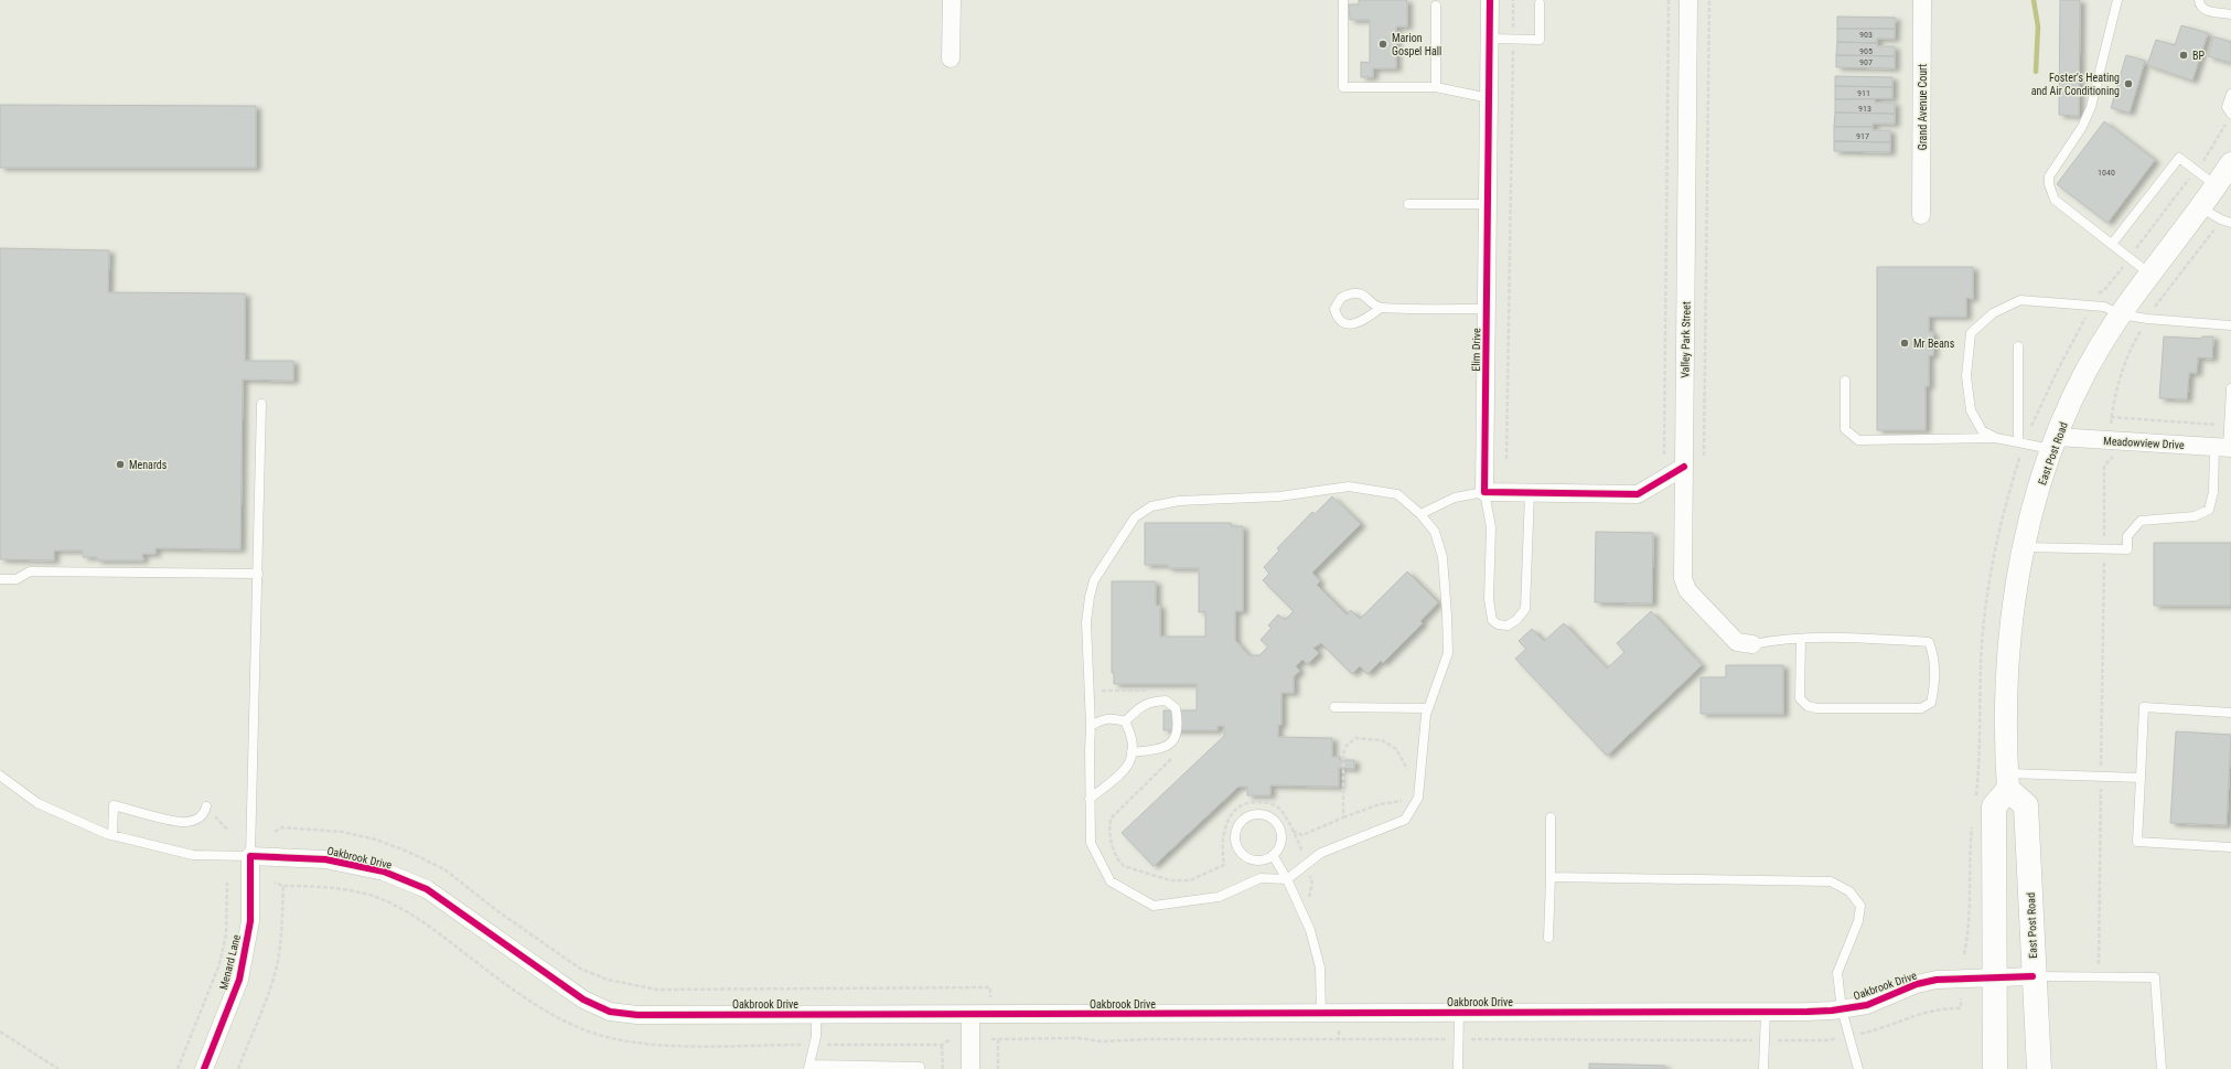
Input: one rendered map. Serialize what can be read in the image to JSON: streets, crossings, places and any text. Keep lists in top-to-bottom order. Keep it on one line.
{"streets":{"main road":["East Post Road"],"street":["Grand Avenue Court","Valley Park Street","Elim Drive","Meadowview Drive","Oakbrook Drive","Menard Lane"]},"crossings":[["Meadowview Drive","East Post Road"],["East Post Road","Oakbrook Drive"],["Oakbrook Drive","Menard Lane"]],"places":["Marion Gospel Hall","BP","Foster's Heating and Air Conditioning","Mr Beans","Menards"],"house_numbers":["903","905","907","911","913","917","1040"]}
